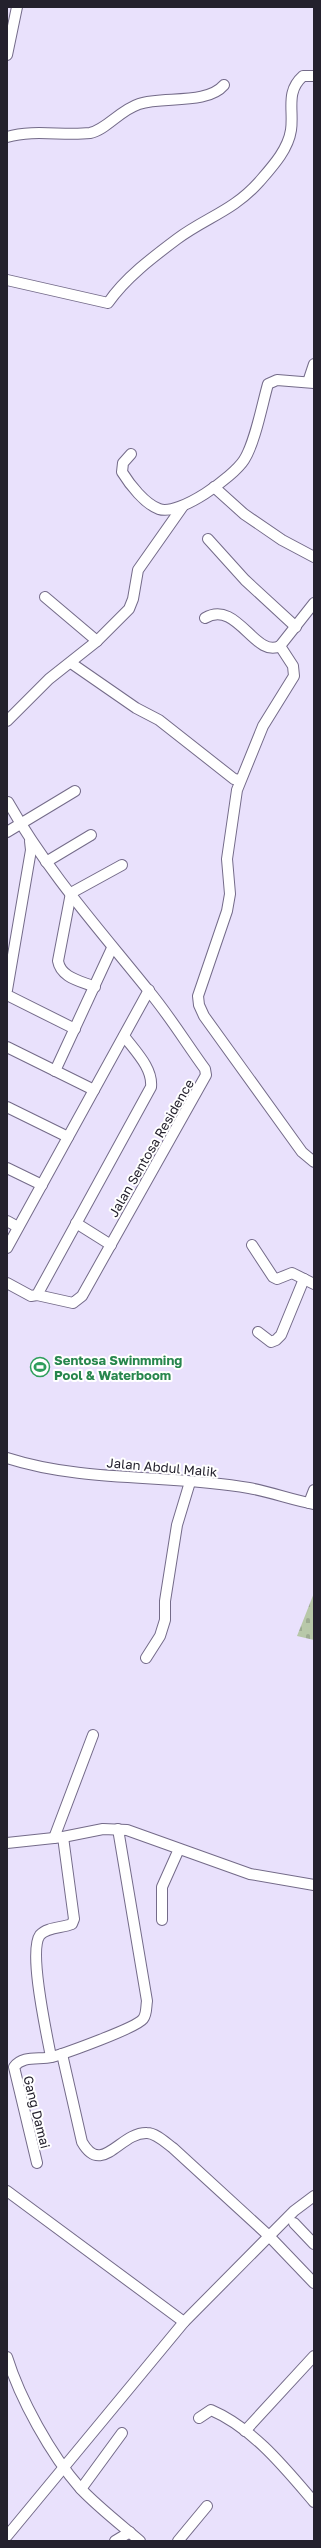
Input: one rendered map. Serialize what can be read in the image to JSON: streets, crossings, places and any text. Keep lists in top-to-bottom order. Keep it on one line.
{"streets":{"street":["Jalan Sentosa Residence","Jalan Abdul Malik","Gang Damai"]},"places":{"sports":["Sentosa Swinmming Pool & Waterboom"]}}
